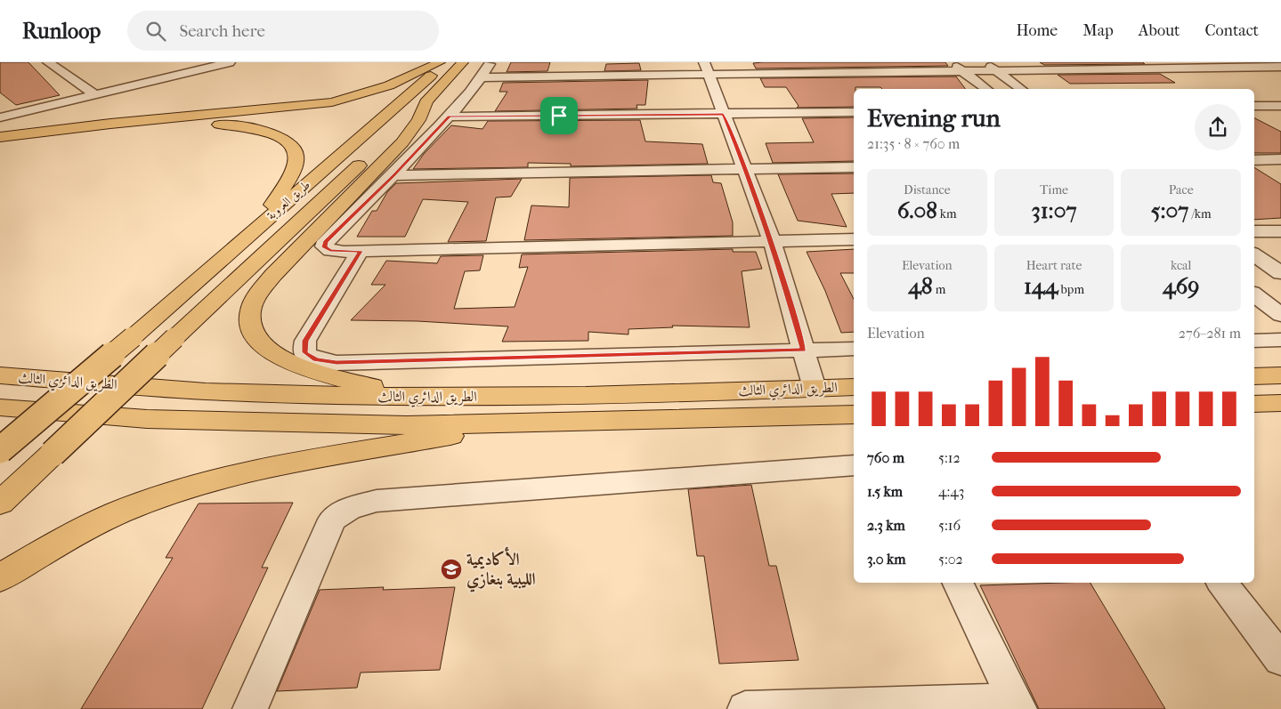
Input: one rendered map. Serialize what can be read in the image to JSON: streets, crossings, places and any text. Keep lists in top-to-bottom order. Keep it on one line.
{"streets":{"highway":["طريق العروبة","الطريق الدائري الثالث"]},"places":{"school or university":["الأكاديمية الليبية بنغازي"]},"page":{"header":"Runloop","search":"Search here","nav":["Home","Map","About","Contact"],"heading":["Evening run","21:35 · 8 × 760 m"],"stats":[["Distance","6.08 km"],["Time","31:07"],["Pace","5:07 /km"],["Elevation","48 m"],["Heart rate","144 bpm"],["kcal","469"]],"chart":["Elevation","276–281 m"],"list":[{"name":"760 m","note":"5:12"},{"name":"1.5 km","note":"4:43"},{"name":"2.3 km","note":"5:16"},{"name":"3.0 km","note":"5:02"}]}}
